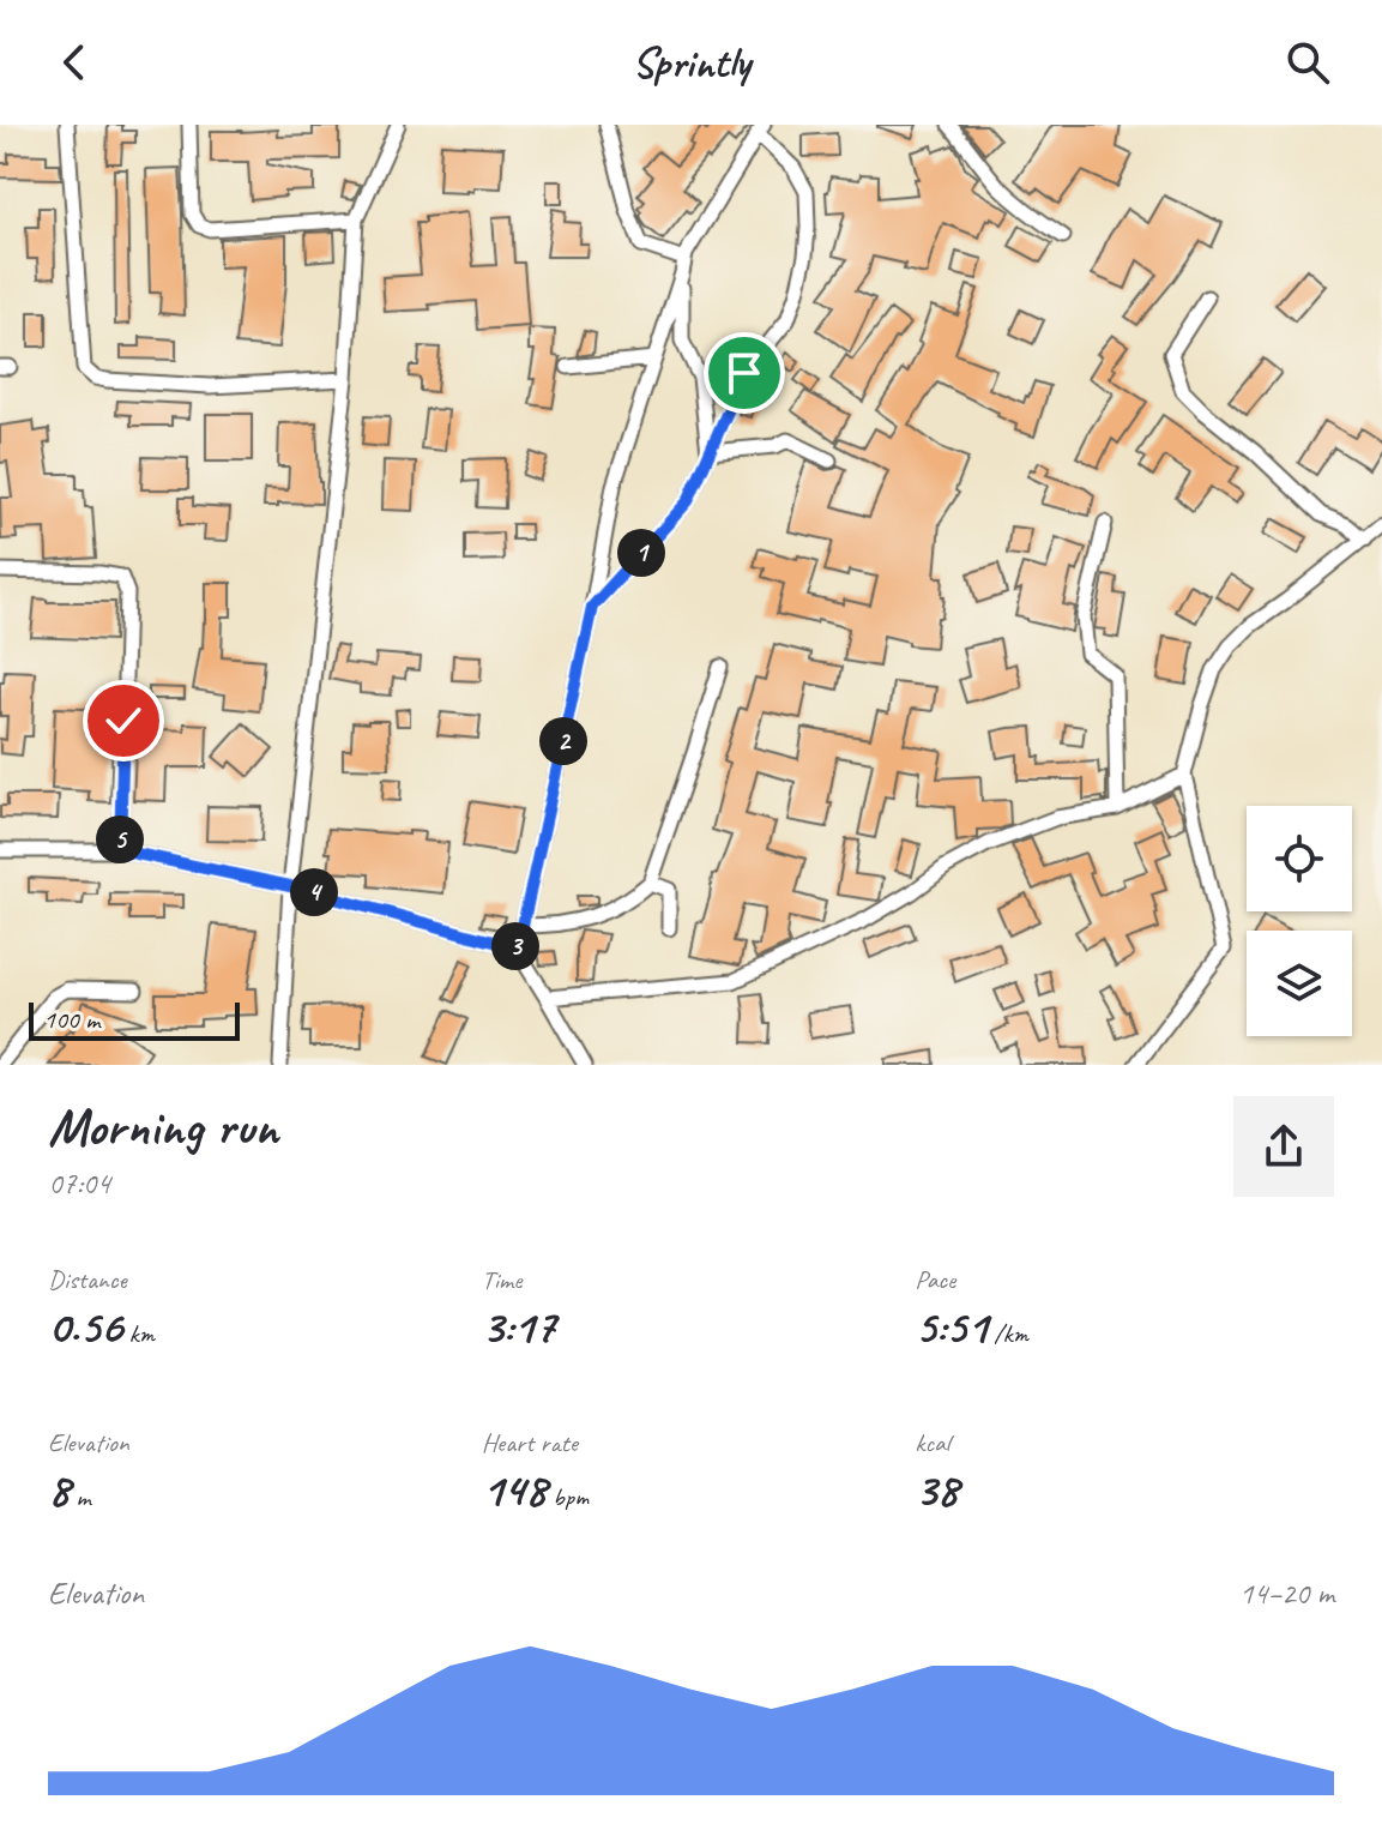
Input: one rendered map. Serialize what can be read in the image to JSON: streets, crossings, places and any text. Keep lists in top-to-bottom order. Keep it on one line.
{"scale_bar":"100 m","page":{"header":"Sprintly","pins":["1","2","5","4","3"],"scale":"100 m","heading":["Morning run","07:04"],"stats":[["Distance","0.56 km"],["Time","3:17"],["Pace","5:51 /km"],["Elevation","8 m"],["Heart rate","148 bpm"],["kcal","38"]],"chart":["Elevation","14–20 m"]}}
